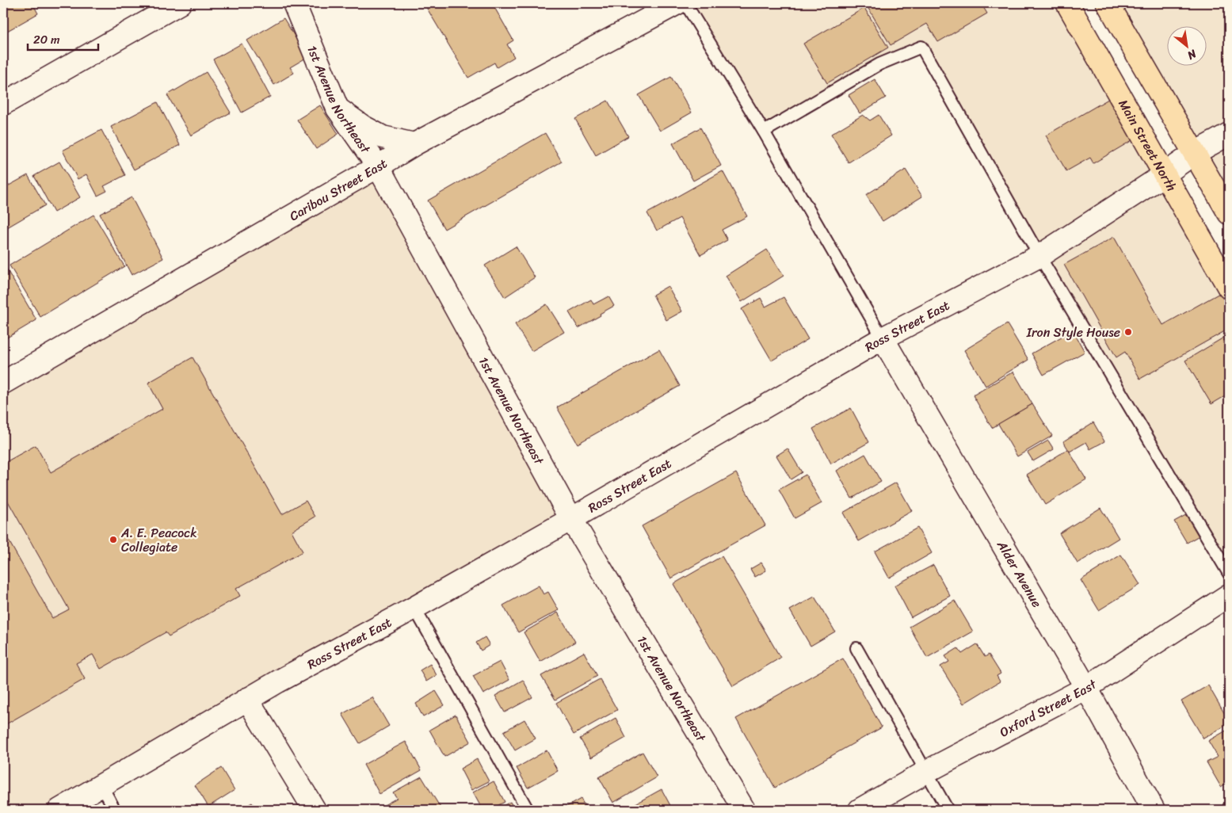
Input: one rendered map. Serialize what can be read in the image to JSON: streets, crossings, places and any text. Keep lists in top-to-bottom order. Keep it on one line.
{"streets":{"main road":["Main Street North"],"street":["1st Avenue Northeast","Caribou Street East","Ross Street East","Alder Avenue","Oxford Street East"]},"crossings":[["1st Avenue Northeast","Caribou Street East"],["1st Avenue Northeast","Ross Street East"],["Main Street North","Ross Street East"],["Ross Street East","Alder Avenue"],["Alder Avenue","Oxford Street East"]],"places":["Iron Style House","A. E. Peacock Collegiate"],"scale_bar":"20 m","north":"bottom right"}
